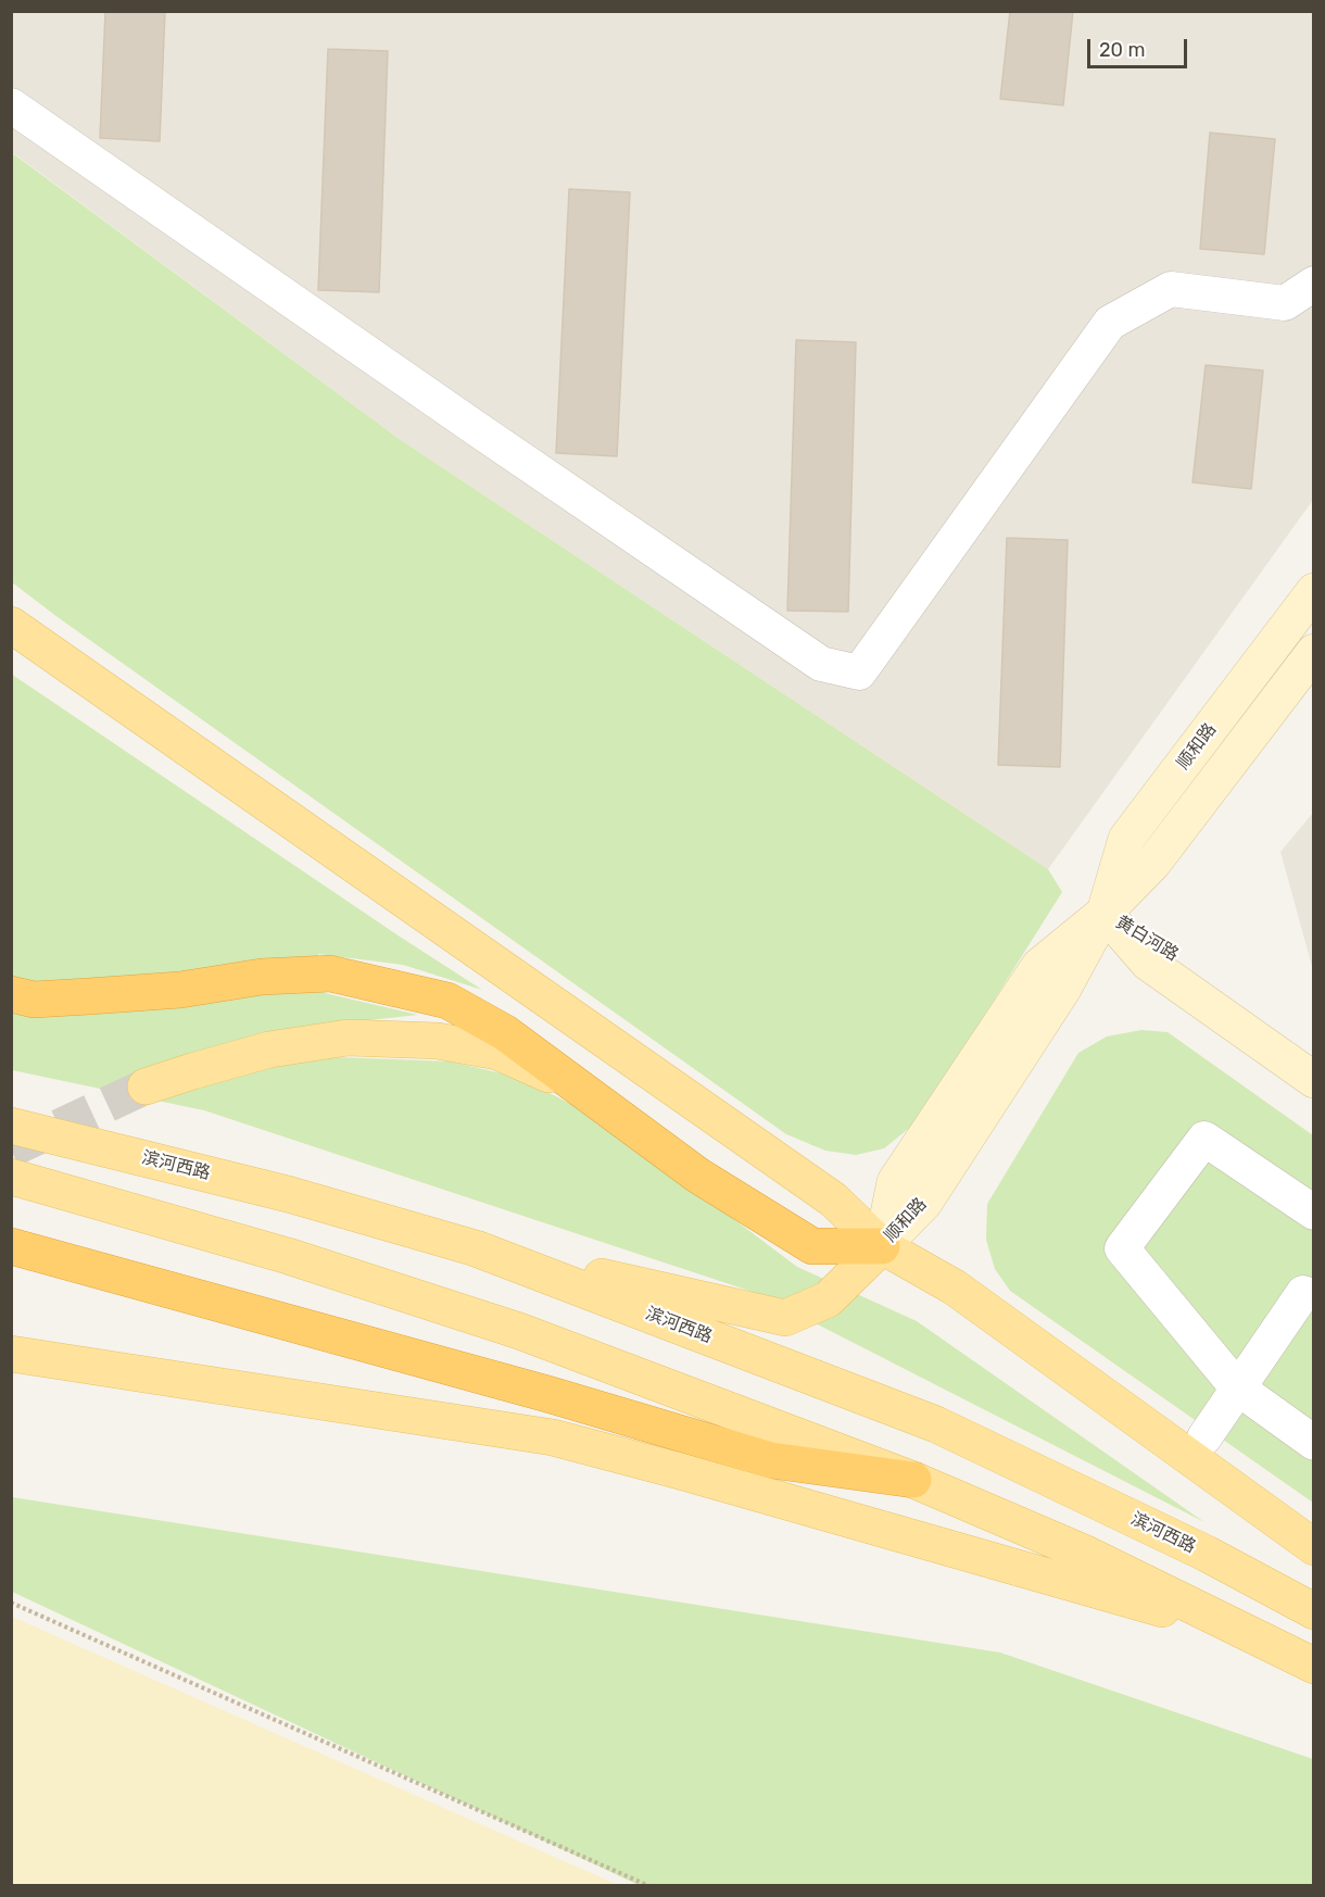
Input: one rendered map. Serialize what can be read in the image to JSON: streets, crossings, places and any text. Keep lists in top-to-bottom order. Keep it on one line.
{"streets":{"main road":["滨河西路"],"street":["顺和路","黄白河路"]},"crossings":[["顺和路","黄白河路"]],"scale_bar":"20 m"}
